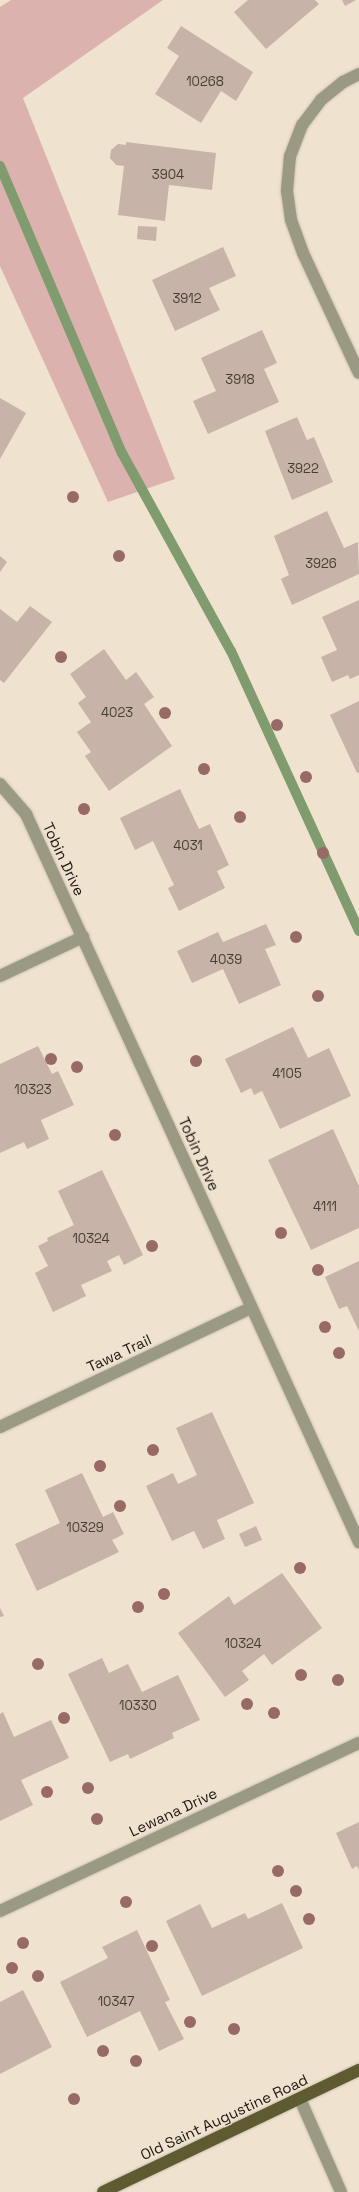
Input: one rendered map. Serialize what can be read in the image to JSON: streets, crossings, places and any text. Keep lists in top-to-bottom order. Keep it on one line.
{"streets":{"main road":["Old Saint Augustine Road"],"street":["Tobin Drive","Tawa Trail","Lewana Drive"]},"crossings":[["Tobin Drive","Tawa Trail"]],"house_numbers":["10268","3904","3912","3918","3922","3926","4023","4031","4039","4105","10323","4111","10324","10329","10324","10330","10347"]}
